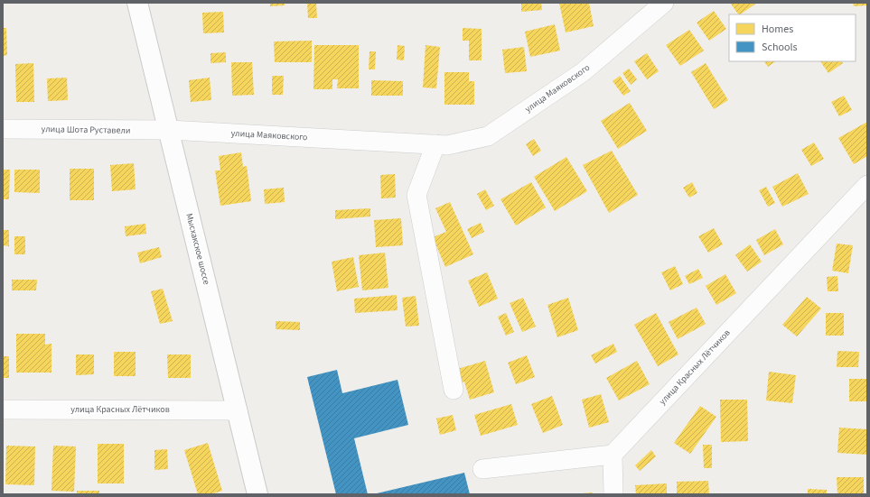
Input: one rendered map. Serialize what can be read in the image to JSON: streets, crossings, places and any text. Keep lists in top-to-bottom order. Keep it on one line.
{"streets":{"street":["улица Маяковского","улица Шота Руставели","Мысхакское шоссе","улица Красных Лётчиков"]},"crossings":[["улица Маяковского","улица Шота Руставели"],["улица Маяковского","Мысхакское шоссе"],["улица Шота Руставели","Мысхакское шоссе"],["Мысхакское шоссе","улица Красных Лётчиков"]],"legend":["Homes","Schools"]}
